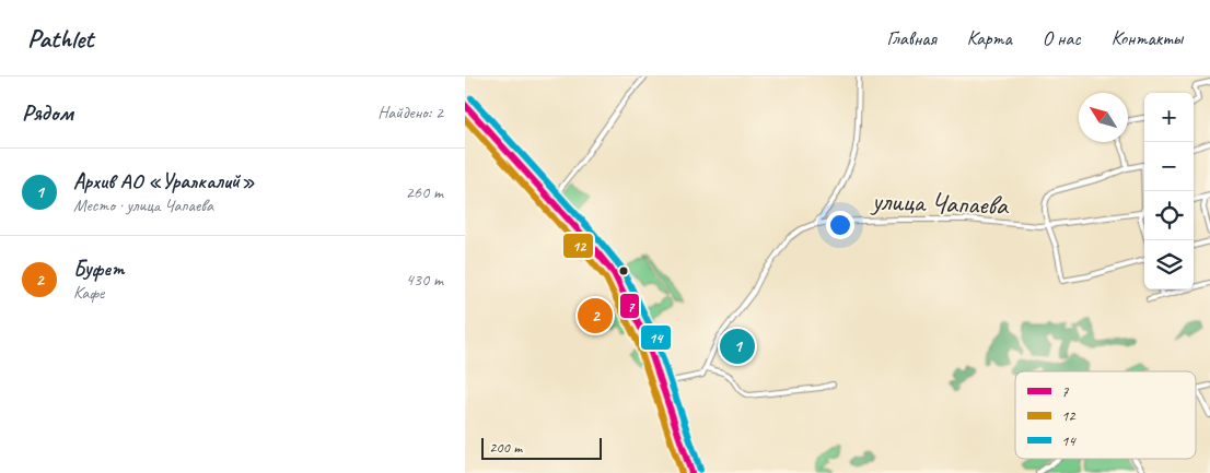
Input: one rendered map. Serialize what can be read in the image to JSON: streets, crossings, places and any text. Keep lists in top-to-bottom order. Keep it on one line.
{"streets":{"street":["улица Чапаева"]},"lines":["transit line 14","transit line 7","transit line 12"],"legend":["7","12","14"],"scale_bar":"200 m","north":"top left","page":{"header":"Pathlet","nav":["Главная","Карта","О нас","Контакты"],"heading":["Рядом","Найдено: 2"],"map_buttons":["+","−"],"list":[{"mark":"1","name":"Архив АО «Уралкалий»","note":"Место · улица Чапаева","value":"260 m"},{"mark":"2","name":"Буфет","note":"Кафе","value":"430 m"}],"pins":["2","1"],"scale":"200 m"}}
